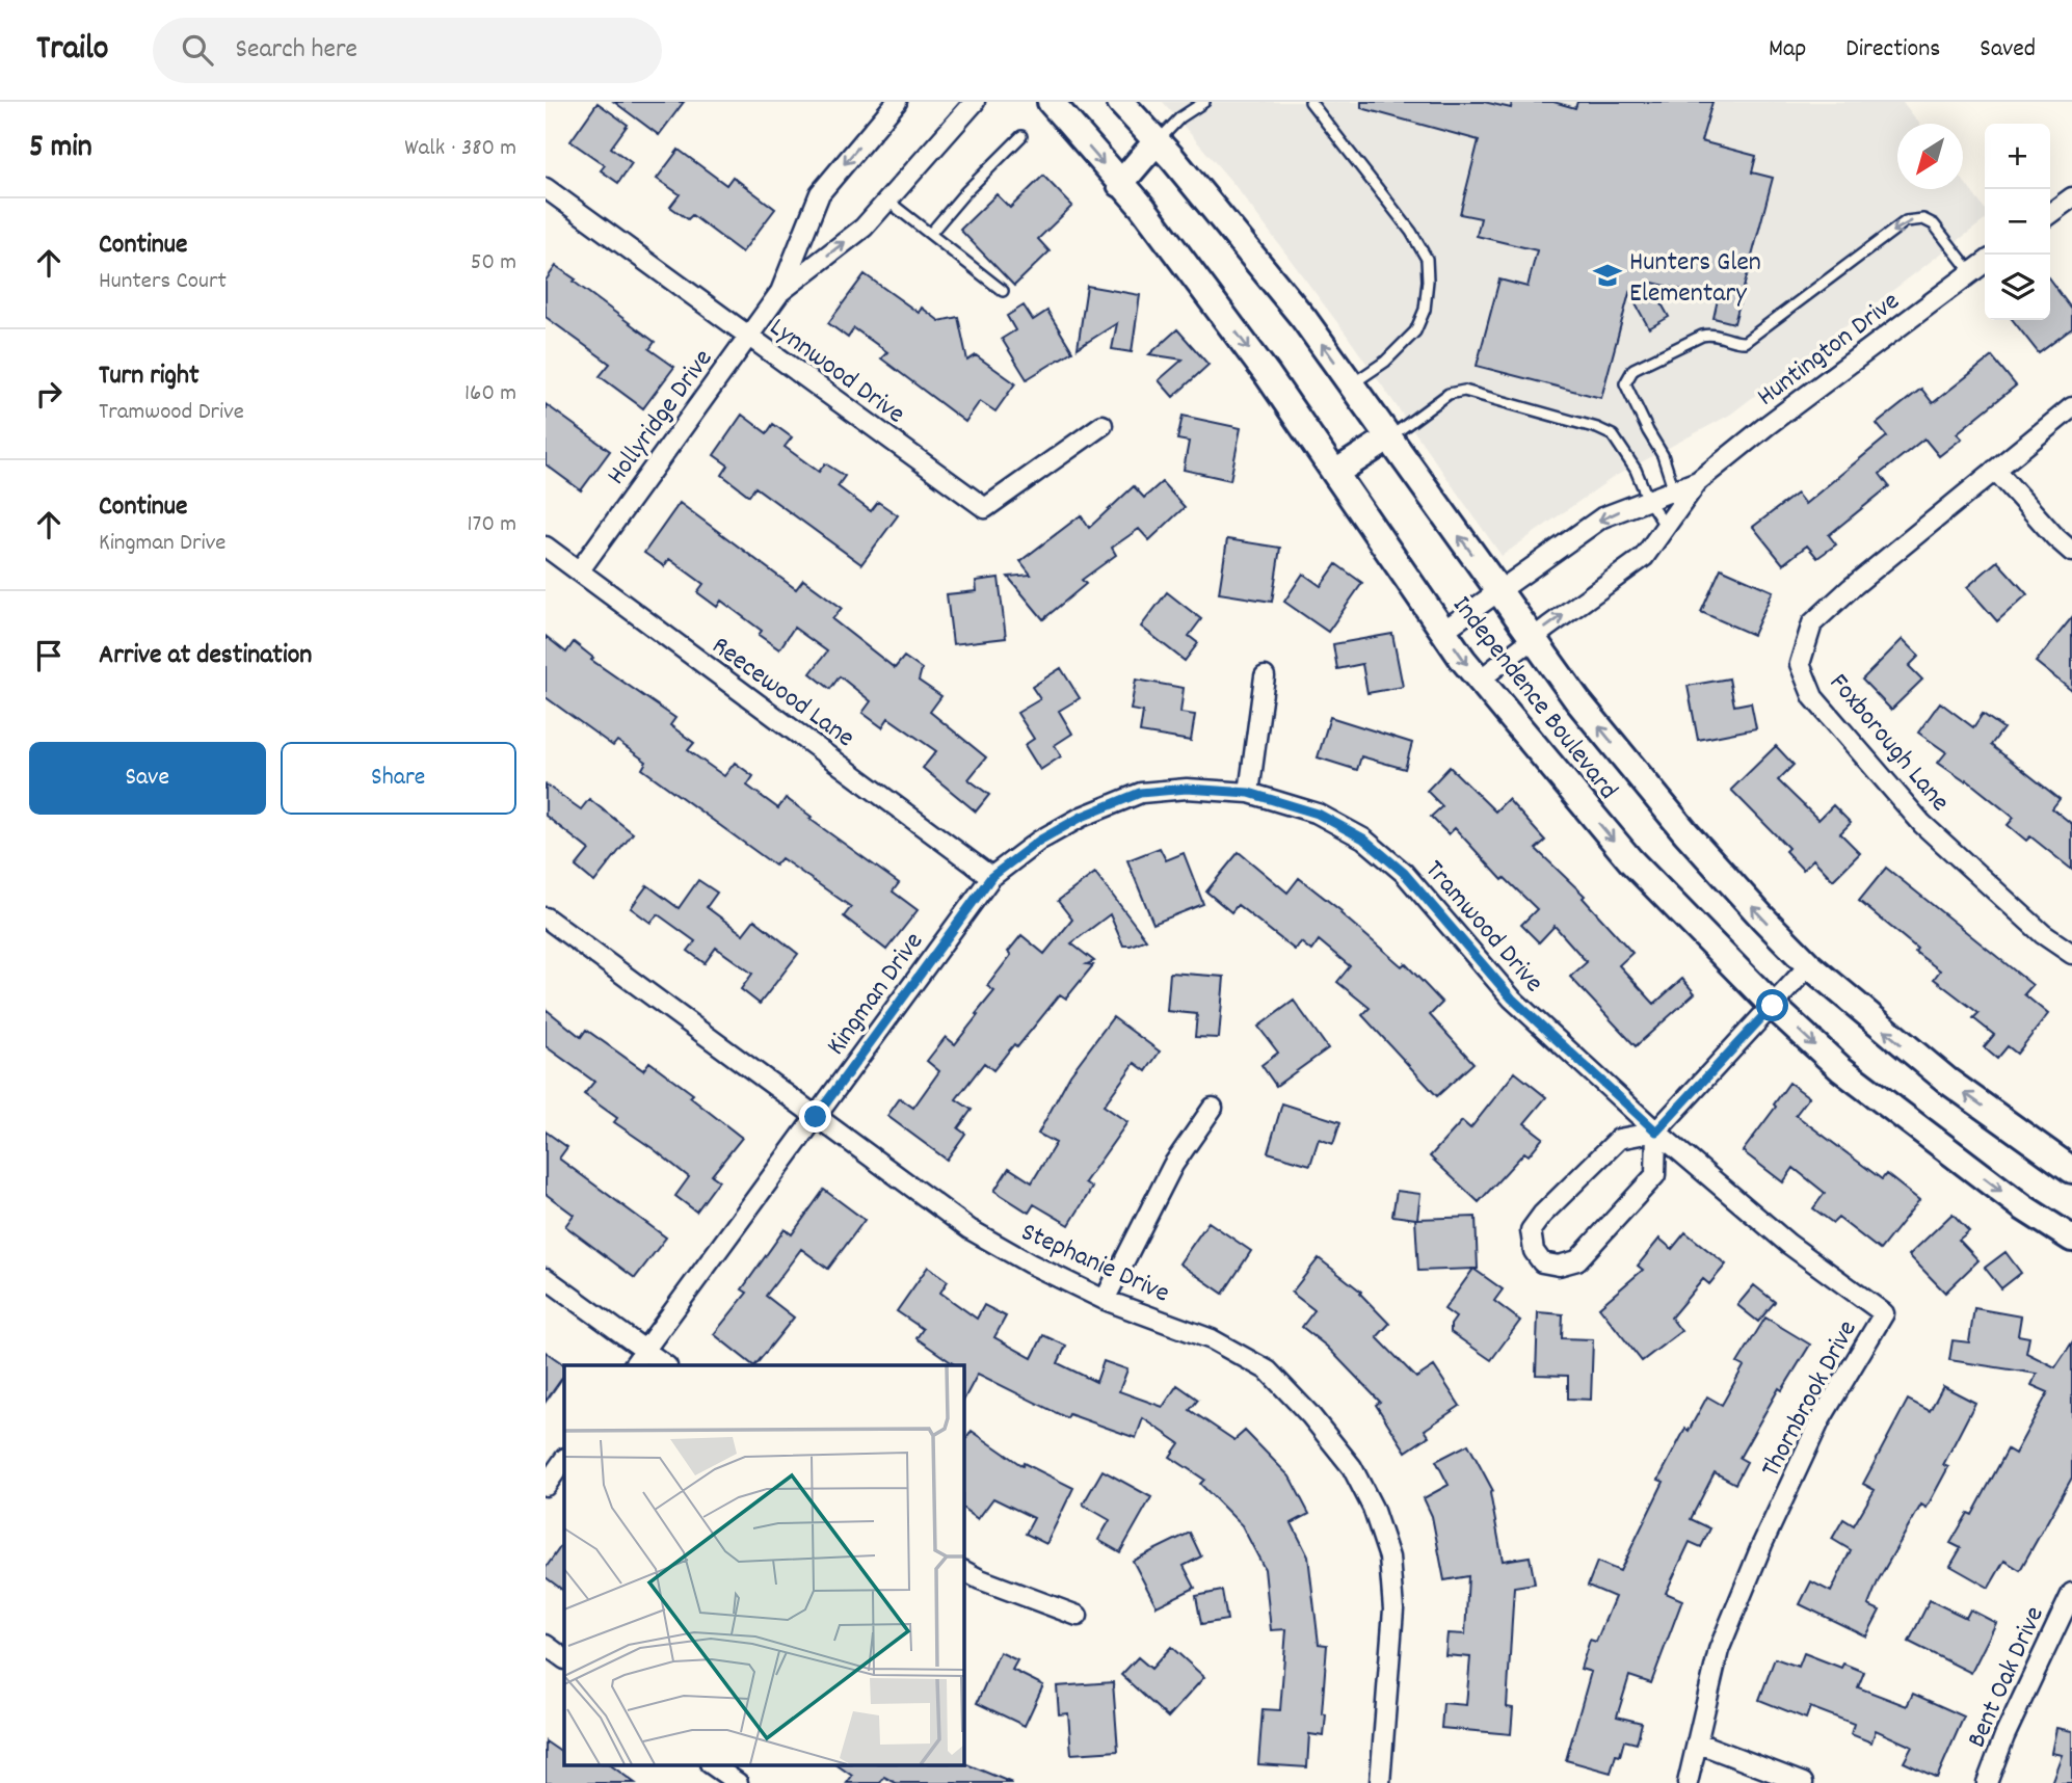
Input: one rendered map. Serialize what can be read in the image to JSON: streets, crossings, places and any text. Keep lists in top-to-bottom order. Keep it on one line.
{"streets":{"main road":["Independence Boulevard"],"street":["Huntington Drive","Lynnwood Drive","Hollyridge Drive","Reecewood Lane","Foxborough Lane","Tramwood Drive","Kingman Drive","Stephanie Drive","Thornbrook Drive","Bent Oak Drive"]},"crossings":[["Huntington Drive","Independence Boulevard"],["Lynnwood Drive","Hollyridge Drive"],["Hollyridge Drive","Reecewood Lane"],["Reecewood Lane","Kingman Drive"],["Tramwood Drive","Kingman Drive"],["Tramwood Drive","Thornbrook Drive"],["Kingman Drive","Stephanie Drive"]],"places":{"school or university":["Hunters Glen Elementary"]},"north":"bottom left","page":{"header":"Trailo","search":"Search here","nav":["Map","Directions","Saved"],"heading":["5 min","Walk · 380 m"],"map_buttons":["+","−"],"list":[["Continue","Hunters Court","50 m"],["Turn right","Tramwood Drive","160 m"],["Continue","Kingman Drive","170 m"],"Arrive at destination"],"buttons":["Save","Share"]}}
